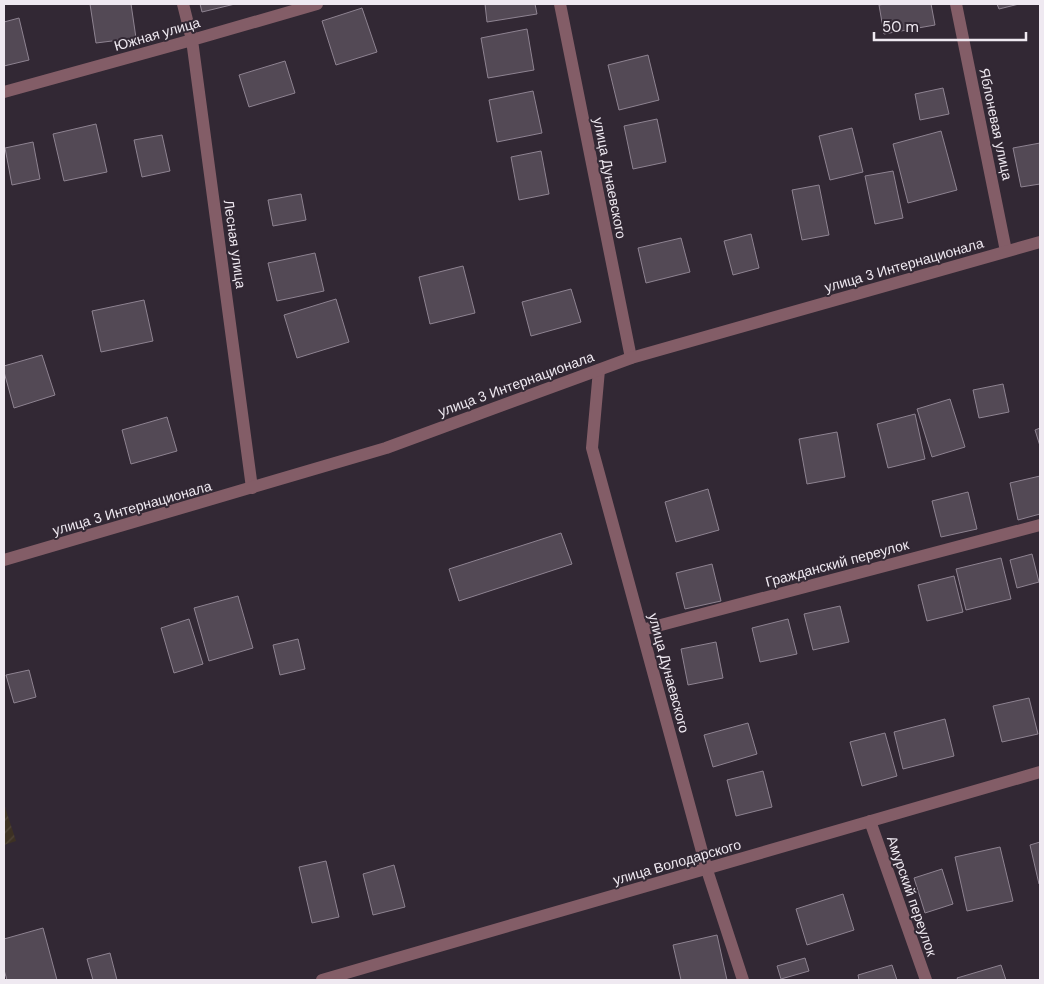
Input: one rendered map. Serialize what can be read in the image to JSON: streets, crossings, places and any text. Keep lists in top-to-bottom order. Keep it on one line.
{"streets":{"street":["Южная улица","Яблоневая улица","улица Дунаевского","Лесная улица","улица 3 Интернационала","Гражданский переулок","улица Володарского","Амурский переулок"]},"crossings":[["Южная улица","Лесная улица"],["Яблоневая улица","улица 3 Интернационала"],["улица Дунаевского","улица 3 Интернационала"],["улица Дунаевского","Гражданский переулок"],["улица Дунаевского","улица Володарского"],["Лесная улица","улица 3 Интернационала"],["улица Володарского","Амурский переулок"]],"scale_bar":"50 m"}
